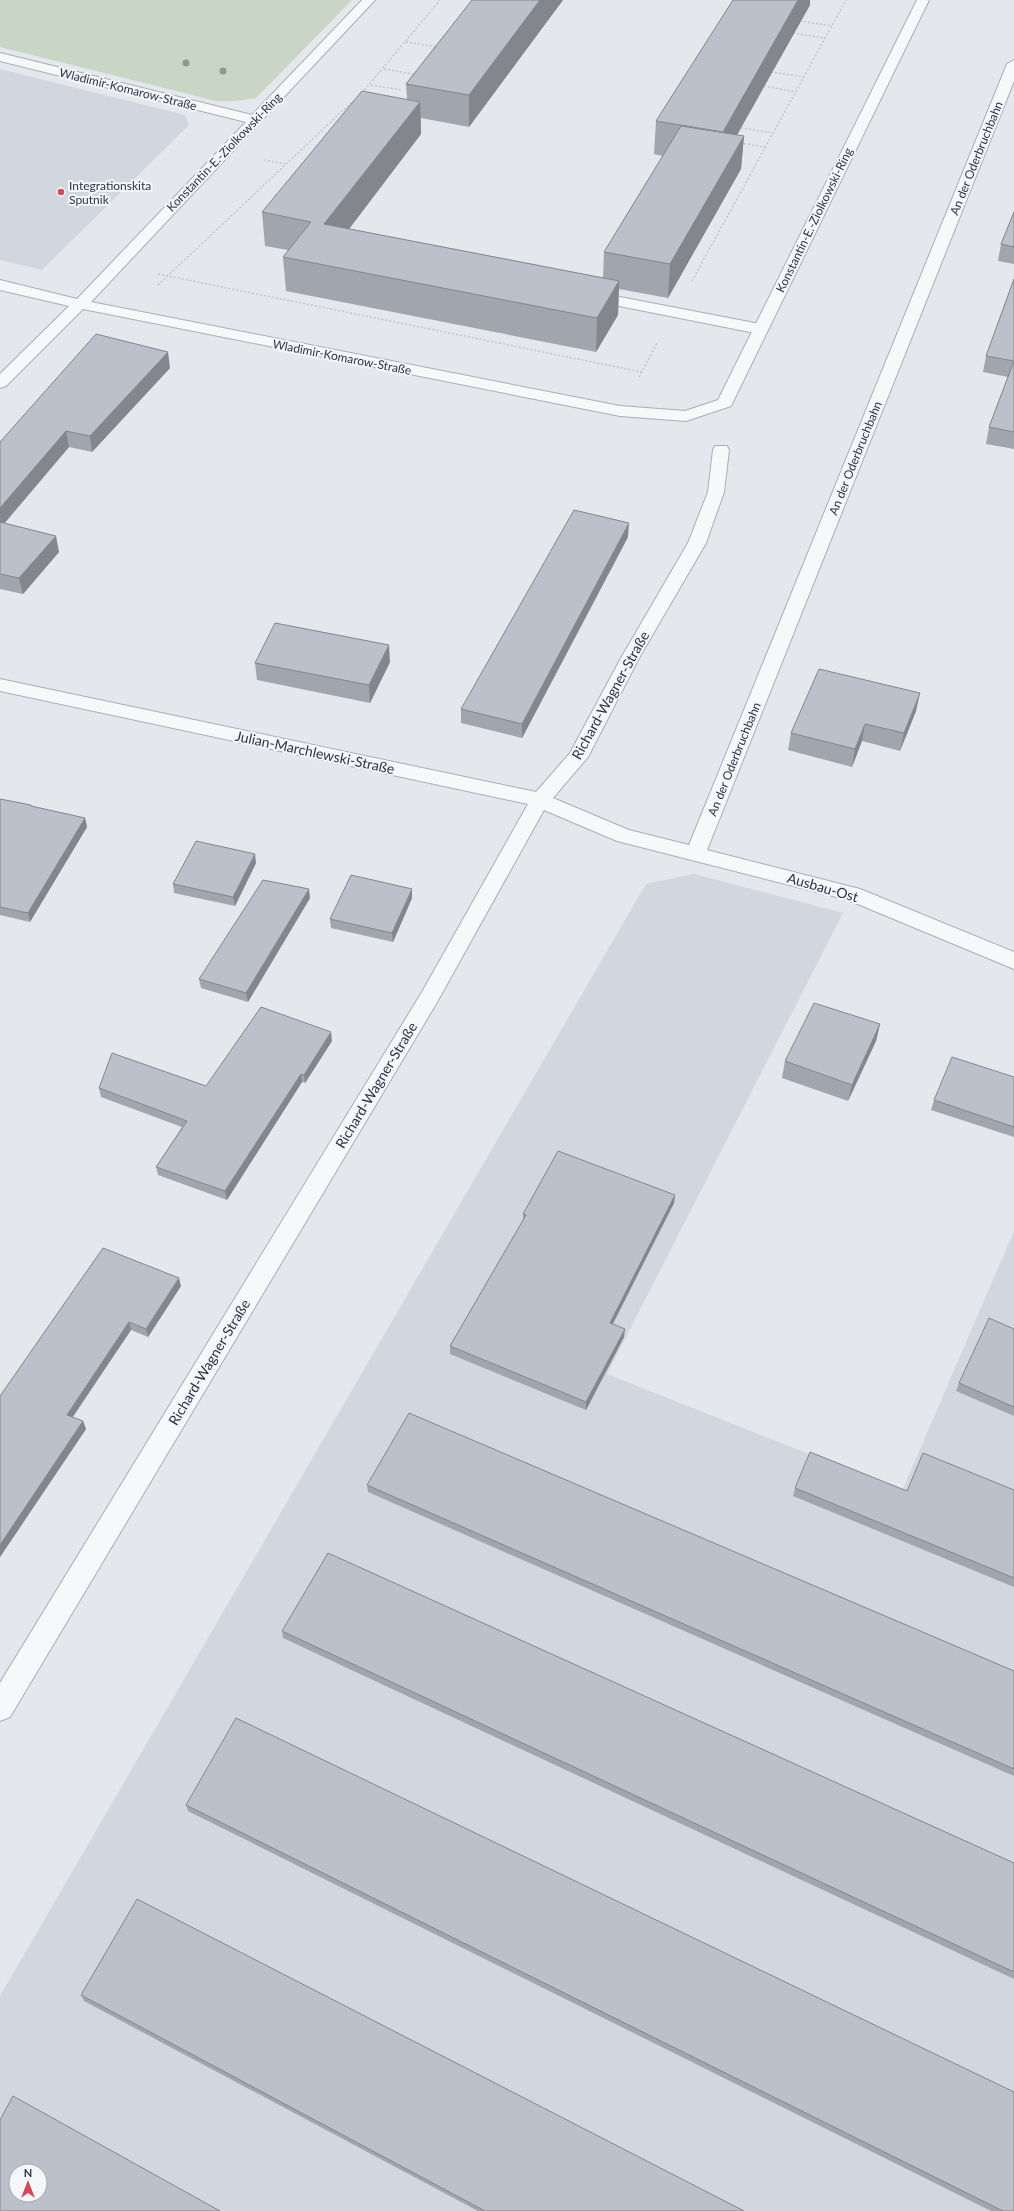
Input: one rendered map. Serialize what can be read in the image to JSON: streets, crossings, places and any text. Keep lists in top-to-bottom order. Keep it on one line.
{"streets":{"street":["Wladimir-Komarow-Straße","Konstantin-E.-Ziolkowski-Ring","An der Oderbruchbahn","Richard-Wagner-Straße","Julian-Marchlewski-Straße","Ausbau-Ost"]},"crossings":[["Wladimir-Komarow-Straße","Konstantin-E.-Ziolkowski-Ring"],["An der Oderbruchbahn","Ausbau-Ost"],["Richard-Wagner-Straße","Julian-Marchlewski-Straße"],["Julian-Marchlewski-Straße","Ausbau-Ost"]],"places":["Integrationskita Sputnik"],"north":"top"}
